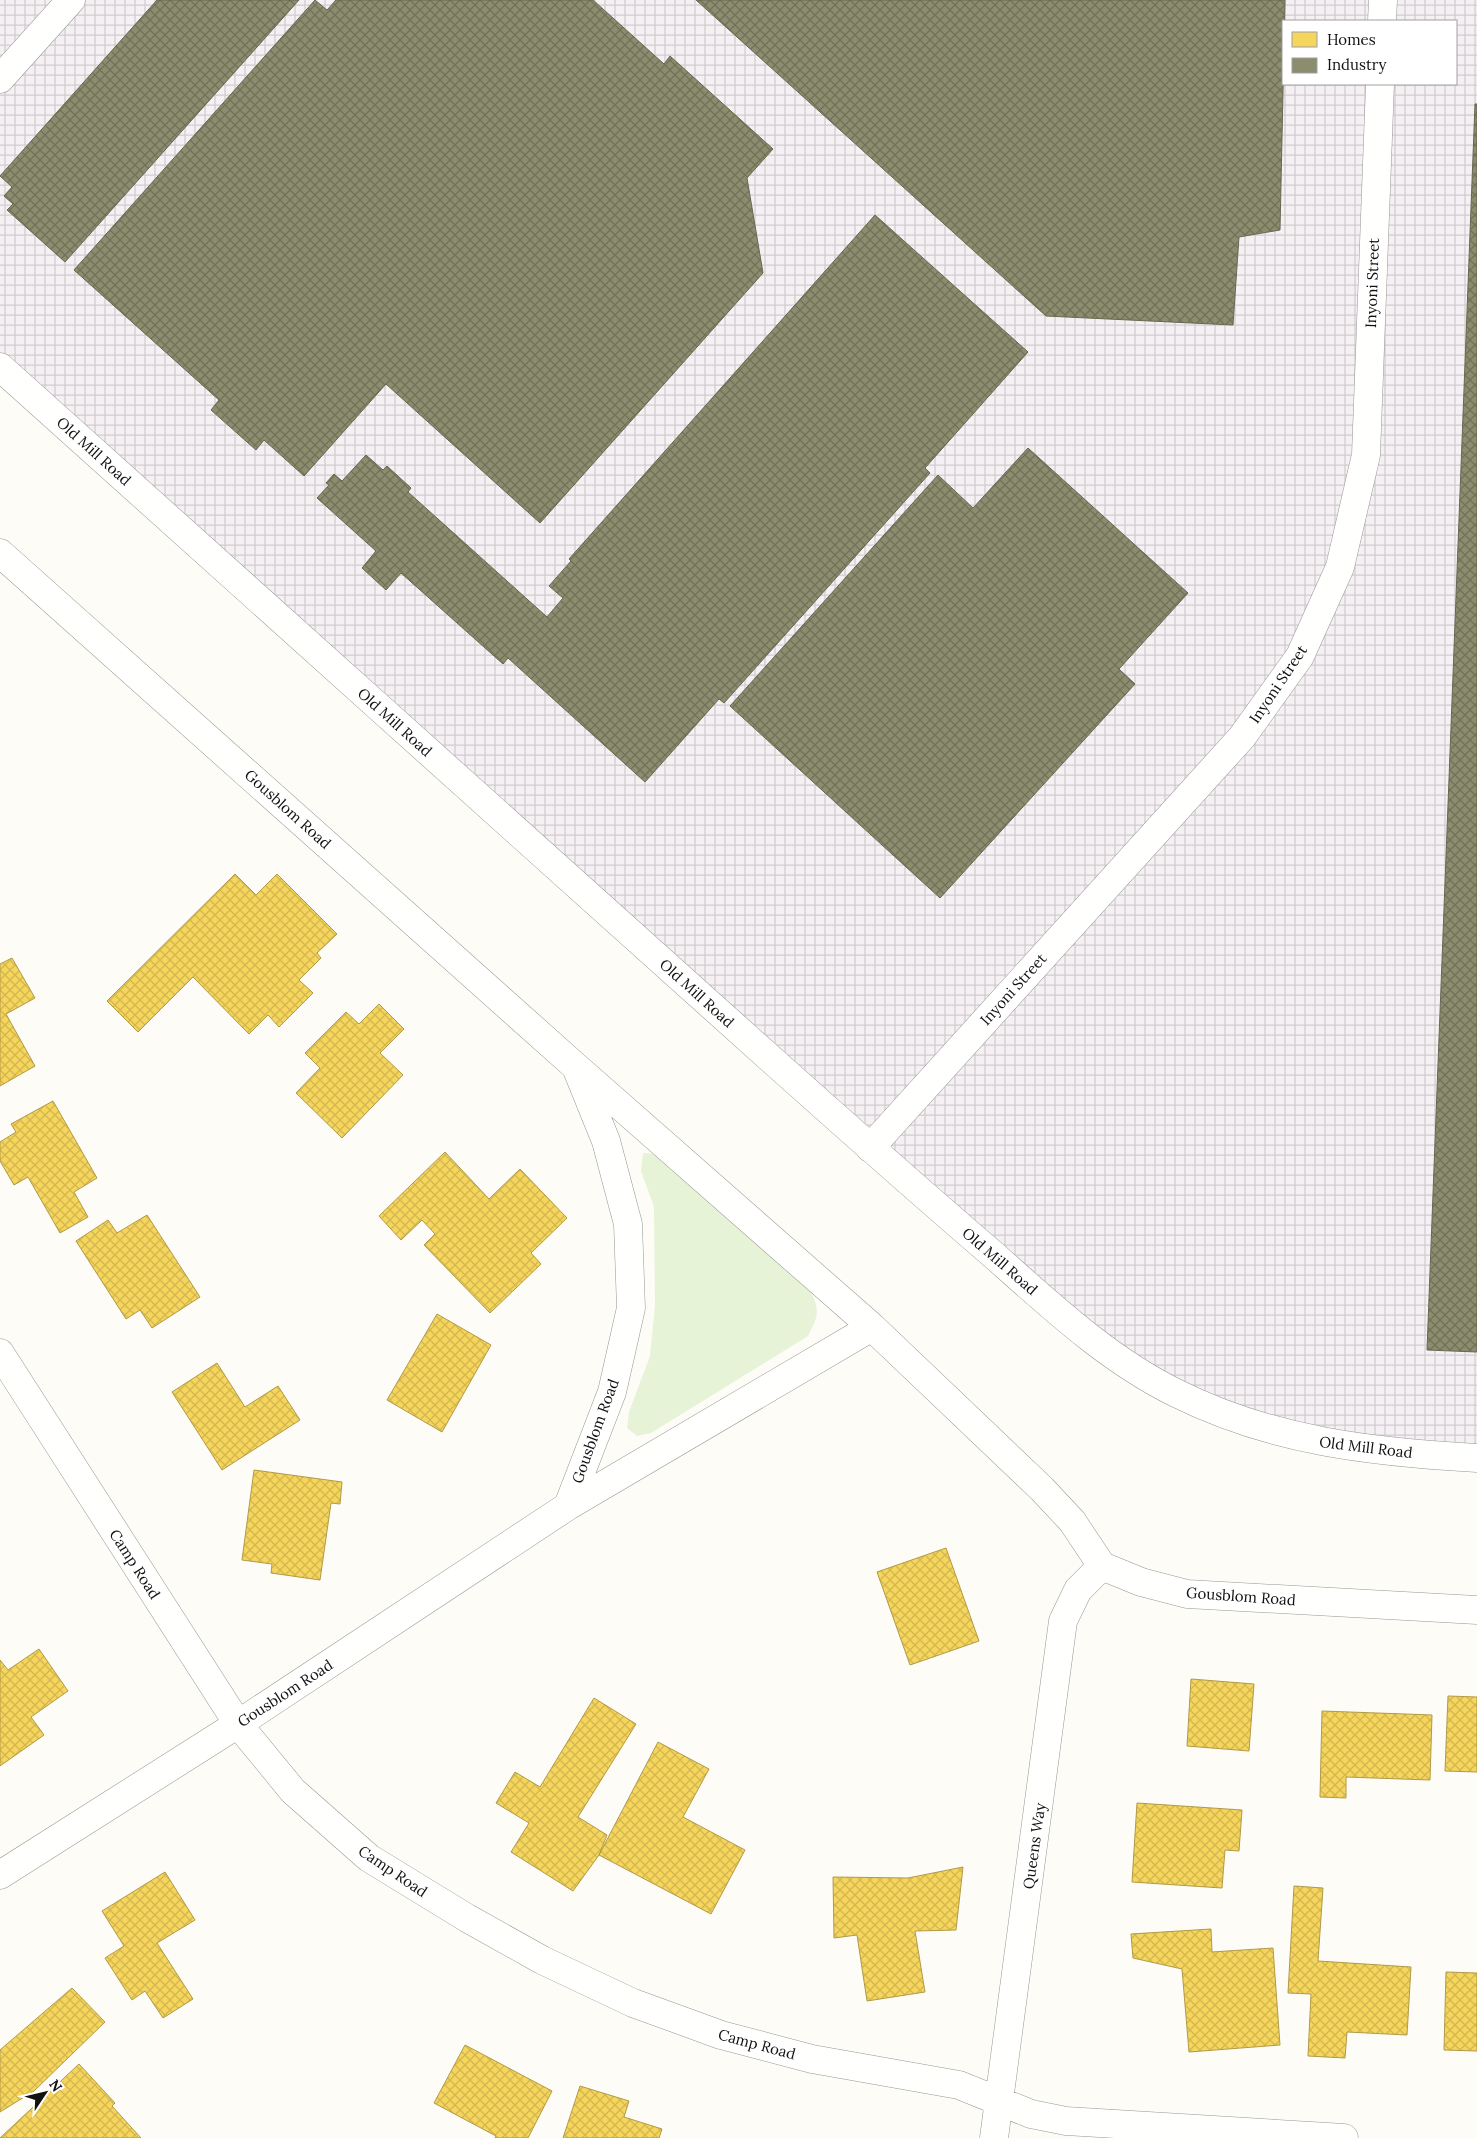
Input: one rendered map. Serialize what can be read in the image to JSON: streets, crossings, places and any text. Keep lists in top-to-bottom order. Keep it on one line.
{"streets":{"street":["Inyoni Street","Old Mill Road","Gousblom Road","Camp Road","Queens Way"]},"crossings":[["Inyoni Street","Old Mill Road"],["Gousblom Road","Camp Road"],["Gousblom Road","Queens Way"],["Camp Road","Queens Way"]],"legend":["Homes","Industry"],"north":"top right"}
